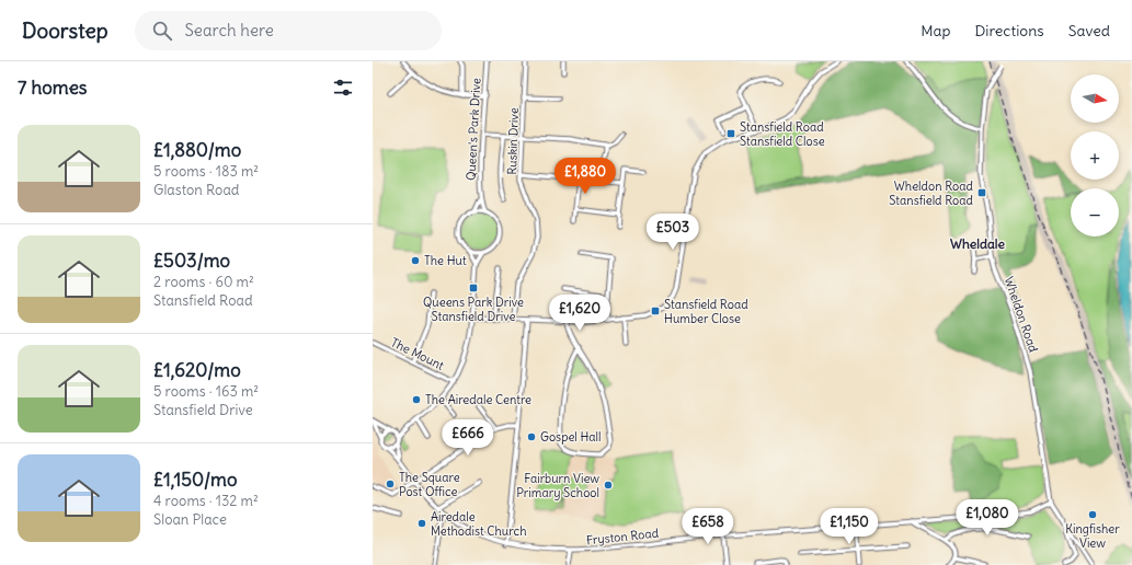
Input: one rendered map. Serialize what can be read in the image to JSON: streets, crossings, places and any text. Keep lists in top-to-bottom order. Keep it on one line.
{"streets":{"street":["Queen's Park Drive","Ruskin Drive","Wheldon Road","The Mount","Fryston Road"]},"crossings":[["Queen's Park Drive","The Mount"],["Queen's Park Drive","Fryston Road"],["Wheldon Road","Fryston Road"]],"districts":["Wheldale"],"places":{"transit":["Stansfield Road Stansfield Close","Wheldon Road Stansfield Road","Queens Park Drive Stansfield Drive","Stansfield Road Humber Close"],"other":["The Hut","The Airedale Centre","Gospel Hall","The Square Post Office","Fairburn View Primary School","Kingfisher View","Airedale Methodist Church"]},"north":"right","page":{"header":"Doorstep","search":"Search here","nav":["Map","Directions","Saved"],"heading":"7 homes","map_buttons":["+","−"],"list":[{"name":"£1,880/mo","note":"5 rooms · 183 m² · Glaston Road"},{"name":"£503/mo","note":"2 rooms · 60 m² · Stansfield Road"},{"name":"£1,620/mo","note":"5 rooms · 163 m² · Stansfield Drive"},{"name":"£1,150/mo","note":"4 rooms · 132 m² · Sloan Place"}],"price":["£1,880","£503","£1,620","£666","£1,080","£658","£1,150"]}}
